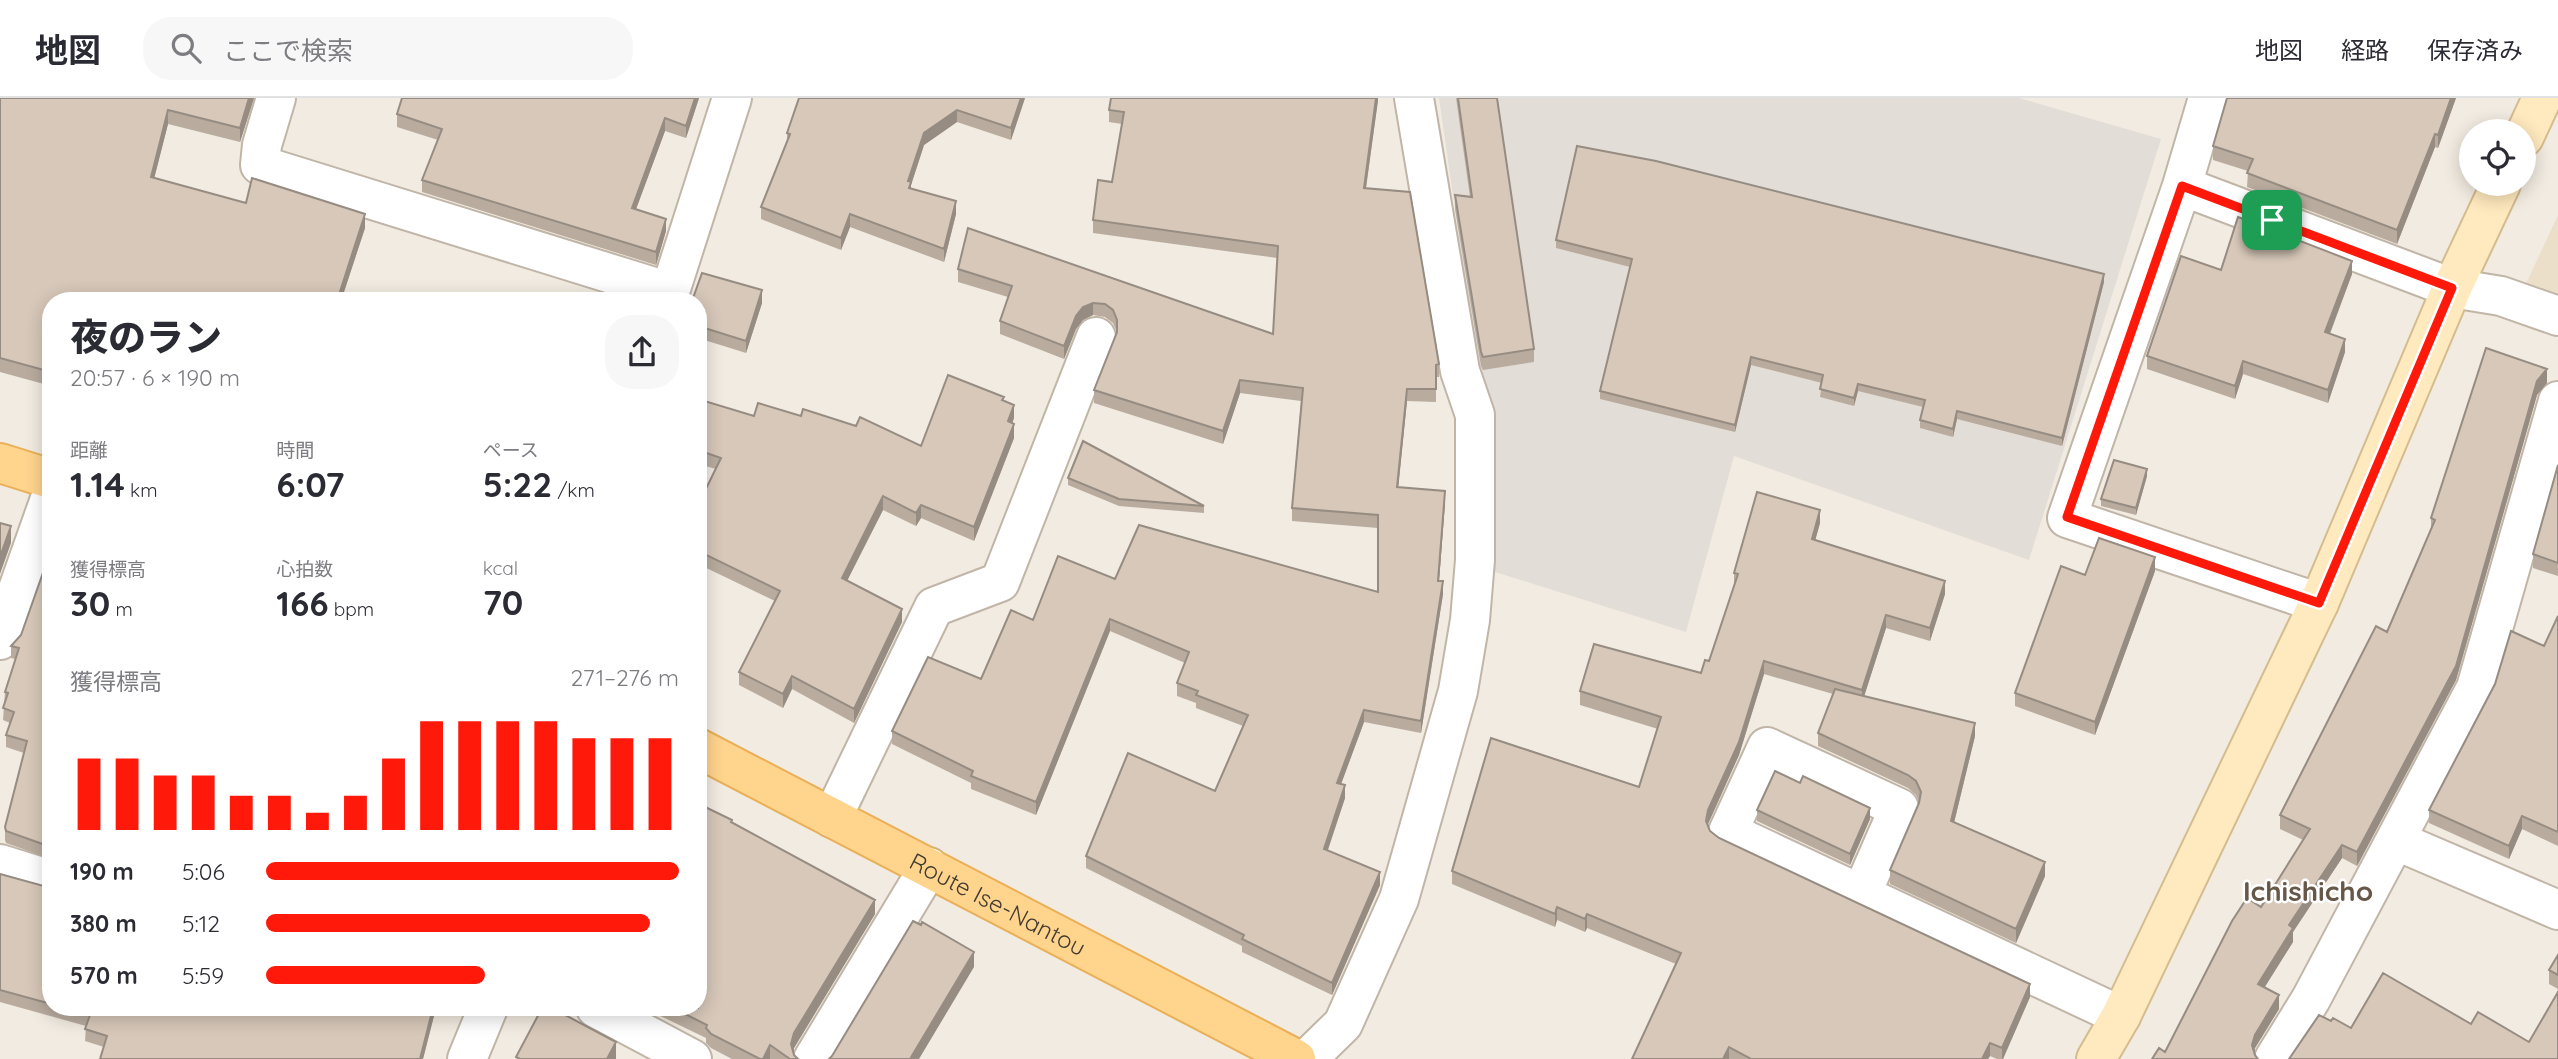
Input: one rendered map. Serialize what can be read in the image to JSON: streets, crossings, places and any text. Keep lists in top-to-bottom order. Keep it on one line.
{"streets":{"main road":["Route Ise-Nantou"]},"districts":["Ichishicho"],"page":{"header":"地図","search":"ここで検索","nav":["地図","経路","保存済み"],"heading":["夜のラン","20:57 · 6 × 190 m"],"stats":[["距離","1.14 km"],["時間","6:07"],["ペース","5:22 /km"],["獲得標高","30 m"],["心拍数","166 bpm"],["kcal","70"]],"chart":["獲得標高","271–276 m"],"list":[{"name":"190 m","note":"5:06"},{"name":"380 m","note":"5:12"},{"name":"570 m","note":"5:59"}]}}
